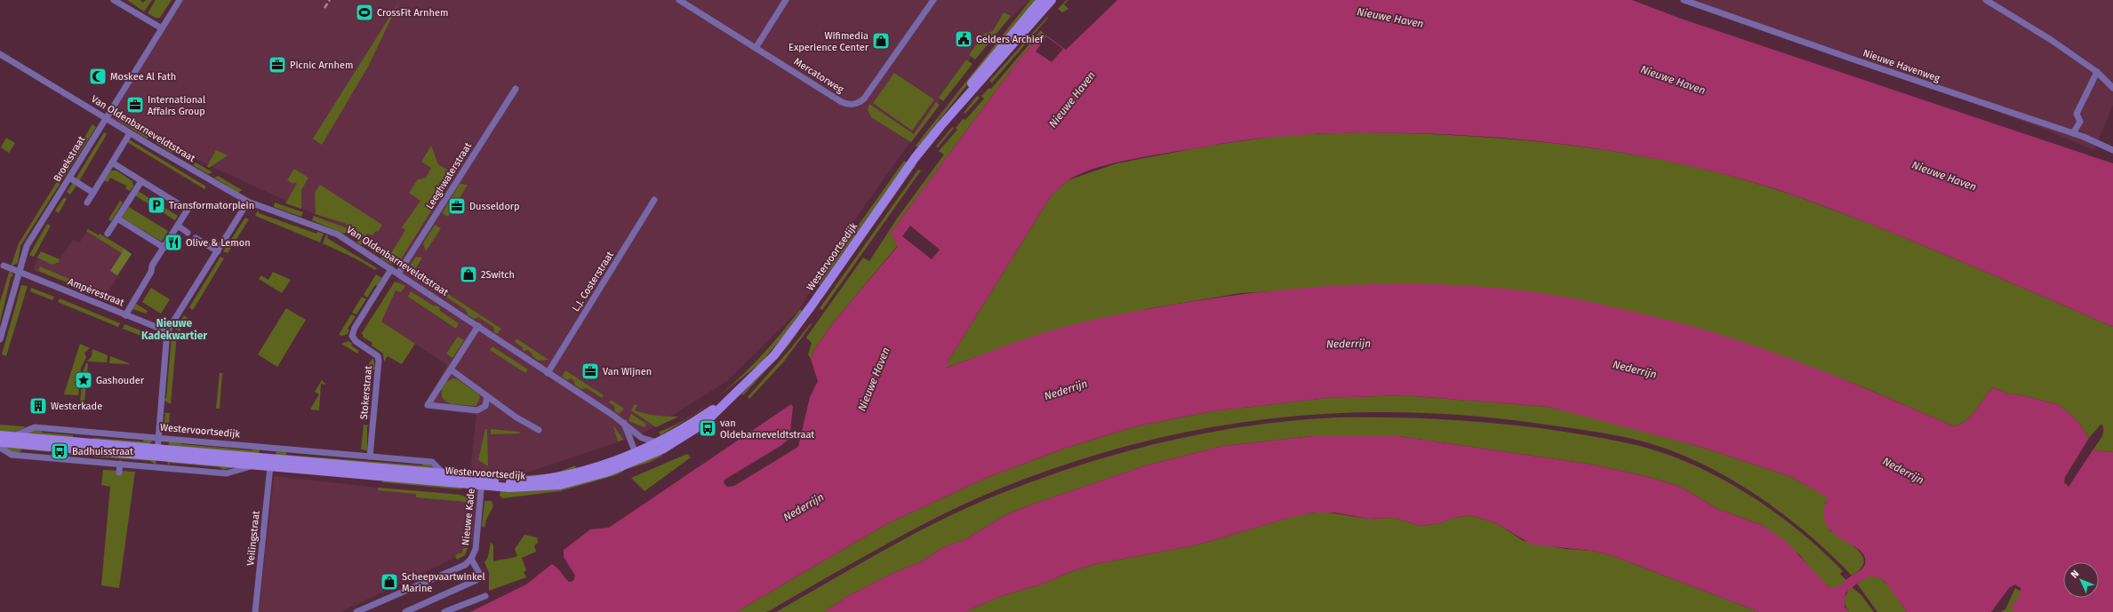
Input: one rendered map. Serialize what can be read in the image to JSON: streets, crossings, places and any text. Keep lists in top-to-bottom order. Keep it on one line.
{"streets":{"main road":["Westervoortsedijk"],"street":["Nieuwe Havenweg","Mercatorweg","Van Oldenbarneveldtstraat","Broekstraat","Leeghwaterstraat","L.J. Costerstraat","Ampèrestraat","Stokerstraat","Nieuwe Kade","Veilingstraat"]},"crossings":[["Van Oldenbarneveldtstraat","Broekstraat"],["Van Oldenbarneveldtstraat","Leeghwaterstraat"],["Van Oldenbarneveldtstraat","Westervoortsedijk"],["Van Oldenbarneveldtstraat","L.J. Costerstraat"],["Van Oldenbarneveldtstraat","Stokerstraat"],["Broekstraat","Ampèrestraat"],["Westervoortsedijk","Stokerstraat"],["Westervoortsedijk","Nieuwe Kade"],["Westervoortsedijk","Veilingstraat"]],"districts":["Nieuwe Kadekwartier"],"water":["Nieuwe Haven","Nederrijn"],"places":{"sports":["CrossFit Arnhem"],"public building":["Gelders Archief"],"shop":["Wifimedia Experience Center","2Switch","Scheepvaartwinkel Marine"],"office":["Picnic Arnhem","International Affairs Group","Dusseldorp","Van Wijnen"],"mosque":["Moskee Al Fath"],"parking":["Transformatorplein"],"restaurant":["Olive & Lemon"],"place":["Gashouder"],"building":["Westerkade"],"bus stop":["van Oldebarneveldtstraat","Badhuisstraat"]},"north":"top left"}
